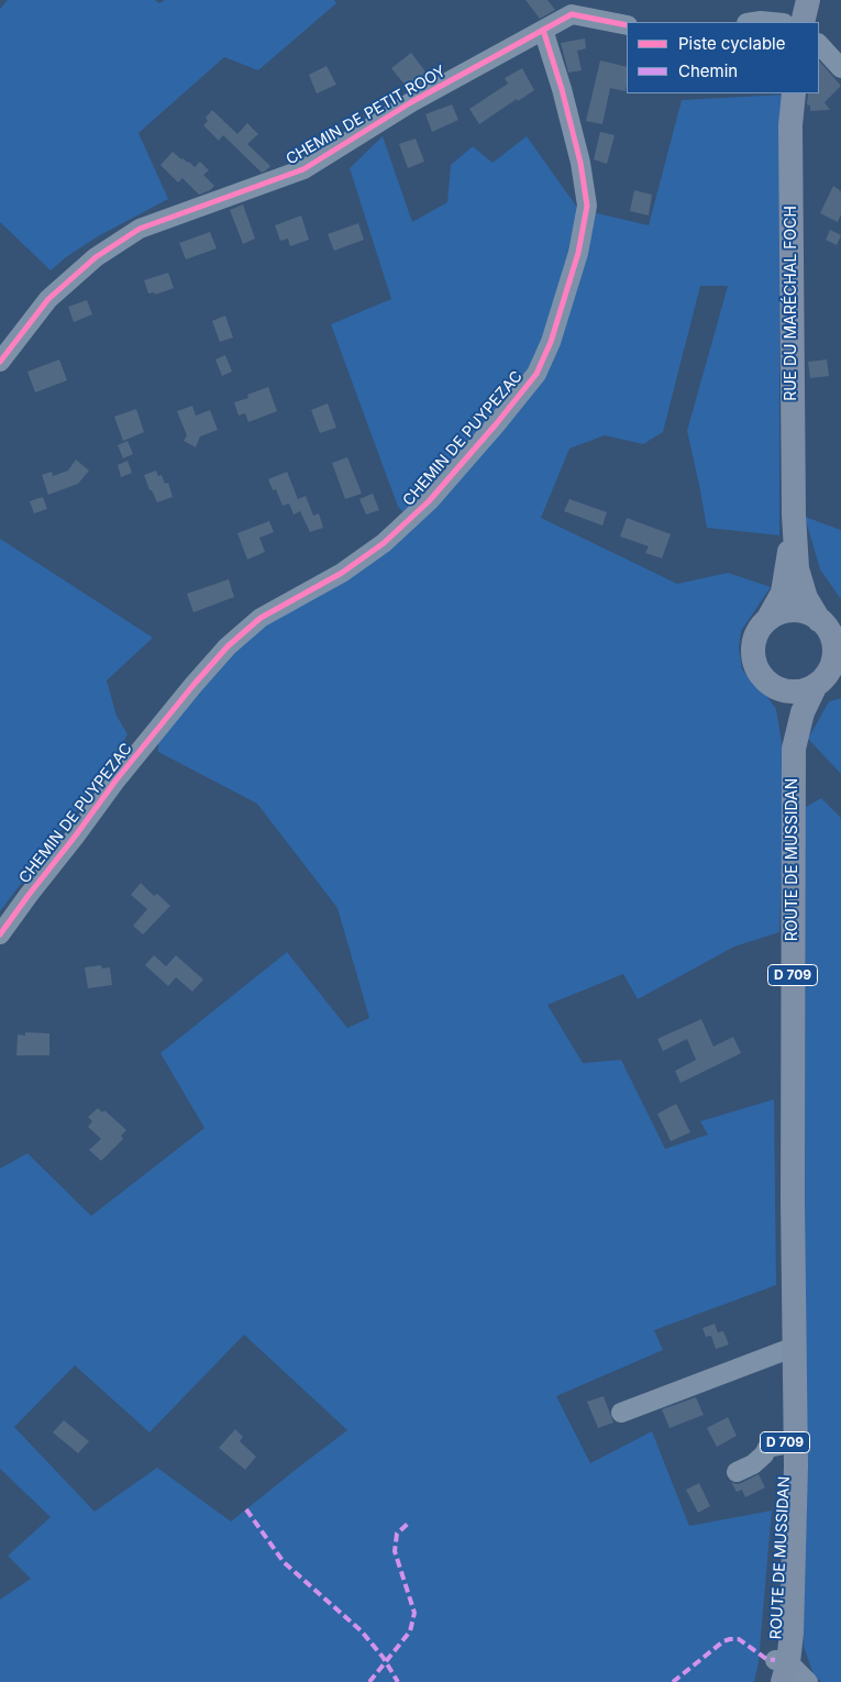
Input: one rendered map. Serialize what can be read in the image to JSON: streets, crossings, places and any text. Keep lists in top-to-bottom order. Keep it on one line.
{"streets":{"main road":["RUE DU MARÉCHAL FOCH","ROUTE DE MUSSIDAN","D 709"],"street":["CHEMIN DE PETIT ROOY","CHEMIN DE PUYPEZAC"]},"crossings":[["CHEMIN DE PETIT ROOY","CHEMIN DE PUYPEZAC"],["RUE DU MARÉCHAL FOCH","ROUTE DE MUSSIDAN"]],"legend":["Piste cyclable","Chemin"]}
